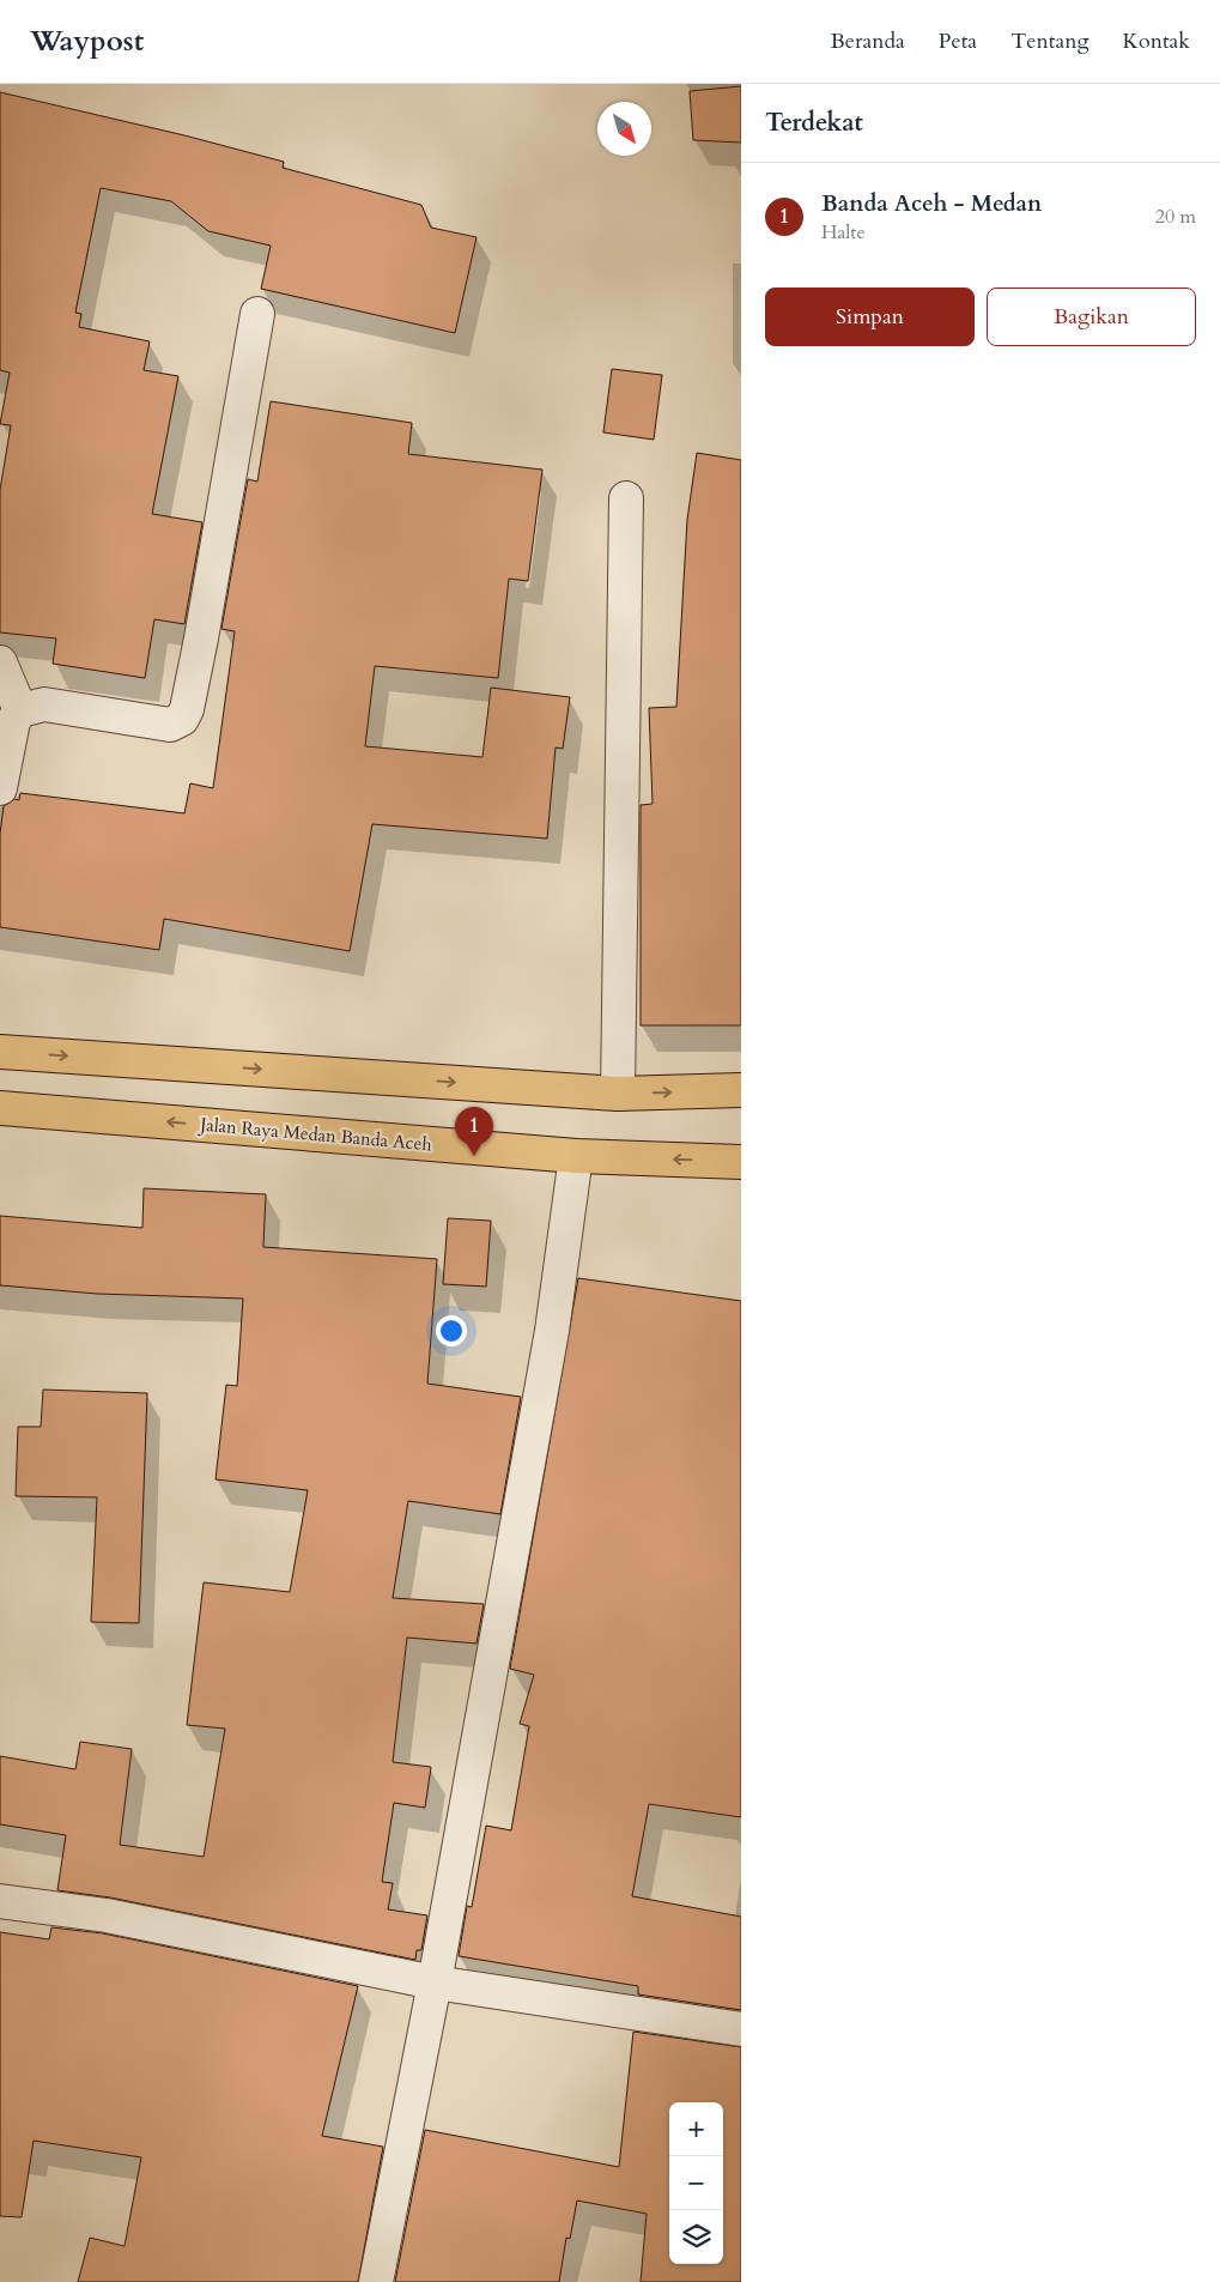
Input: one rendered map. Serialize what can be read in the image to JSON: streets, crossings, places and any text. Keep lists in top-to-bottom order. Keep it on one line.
{"streets":{"highway":["Jalan Raya Medan Banda Aceh"]},"north":"bottom right","page":{"header":"Waypost","nav":["Beranda","Peta","Tentang","Kontak"],"heading":"Terdekat","list":[{"mark":"1","name":"Banda Aceh - Medan","note":"Halte","value":"20 m"}],"buttons":["Simpan","Bagikan"],"pins":"1","map_buttons":["+","−"]}}
